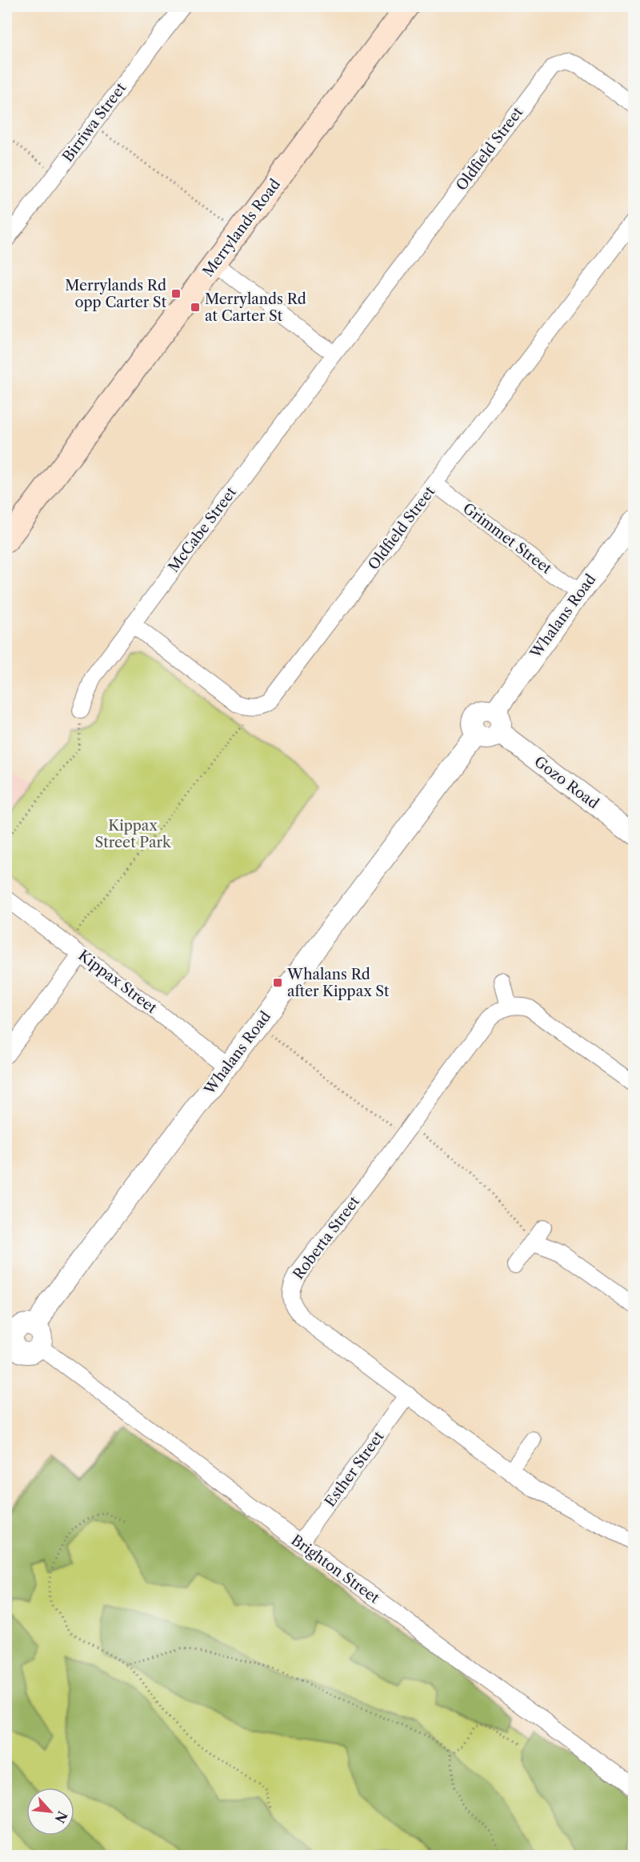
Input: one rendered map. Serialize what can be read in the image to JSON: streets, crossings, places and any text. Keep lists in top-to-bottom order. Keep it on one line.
{"streets":{"main road":["Merrylands Road"],"street":["Birriwa Street","Oldfield Street","McCabe Street","Grimmet Street","Whalans Road","Gozo Road","Kippax Street","Roberta Street","Esther Street","Brighton Street"]},"crossings":[["Oldfield Street","McCabe Street"],["Oldfield Street","Grimmet Street"],["Grimmet Street","Whalans Road"],["Whalans Road","Gozo Road"],["Whalans Road","Kippax Street"],["Whalans Road","Brighton Street"],["Roberta Street","Esther Street"],["Esther Street","Brighton Street"]],"parks":["Kippax Street Park"],"places":{"transit":["Merrylands Rd opp Carter St","Merrylands Rd at Carter St","Whalans Rd after Kippax St"]},"north":"bottom right"}
